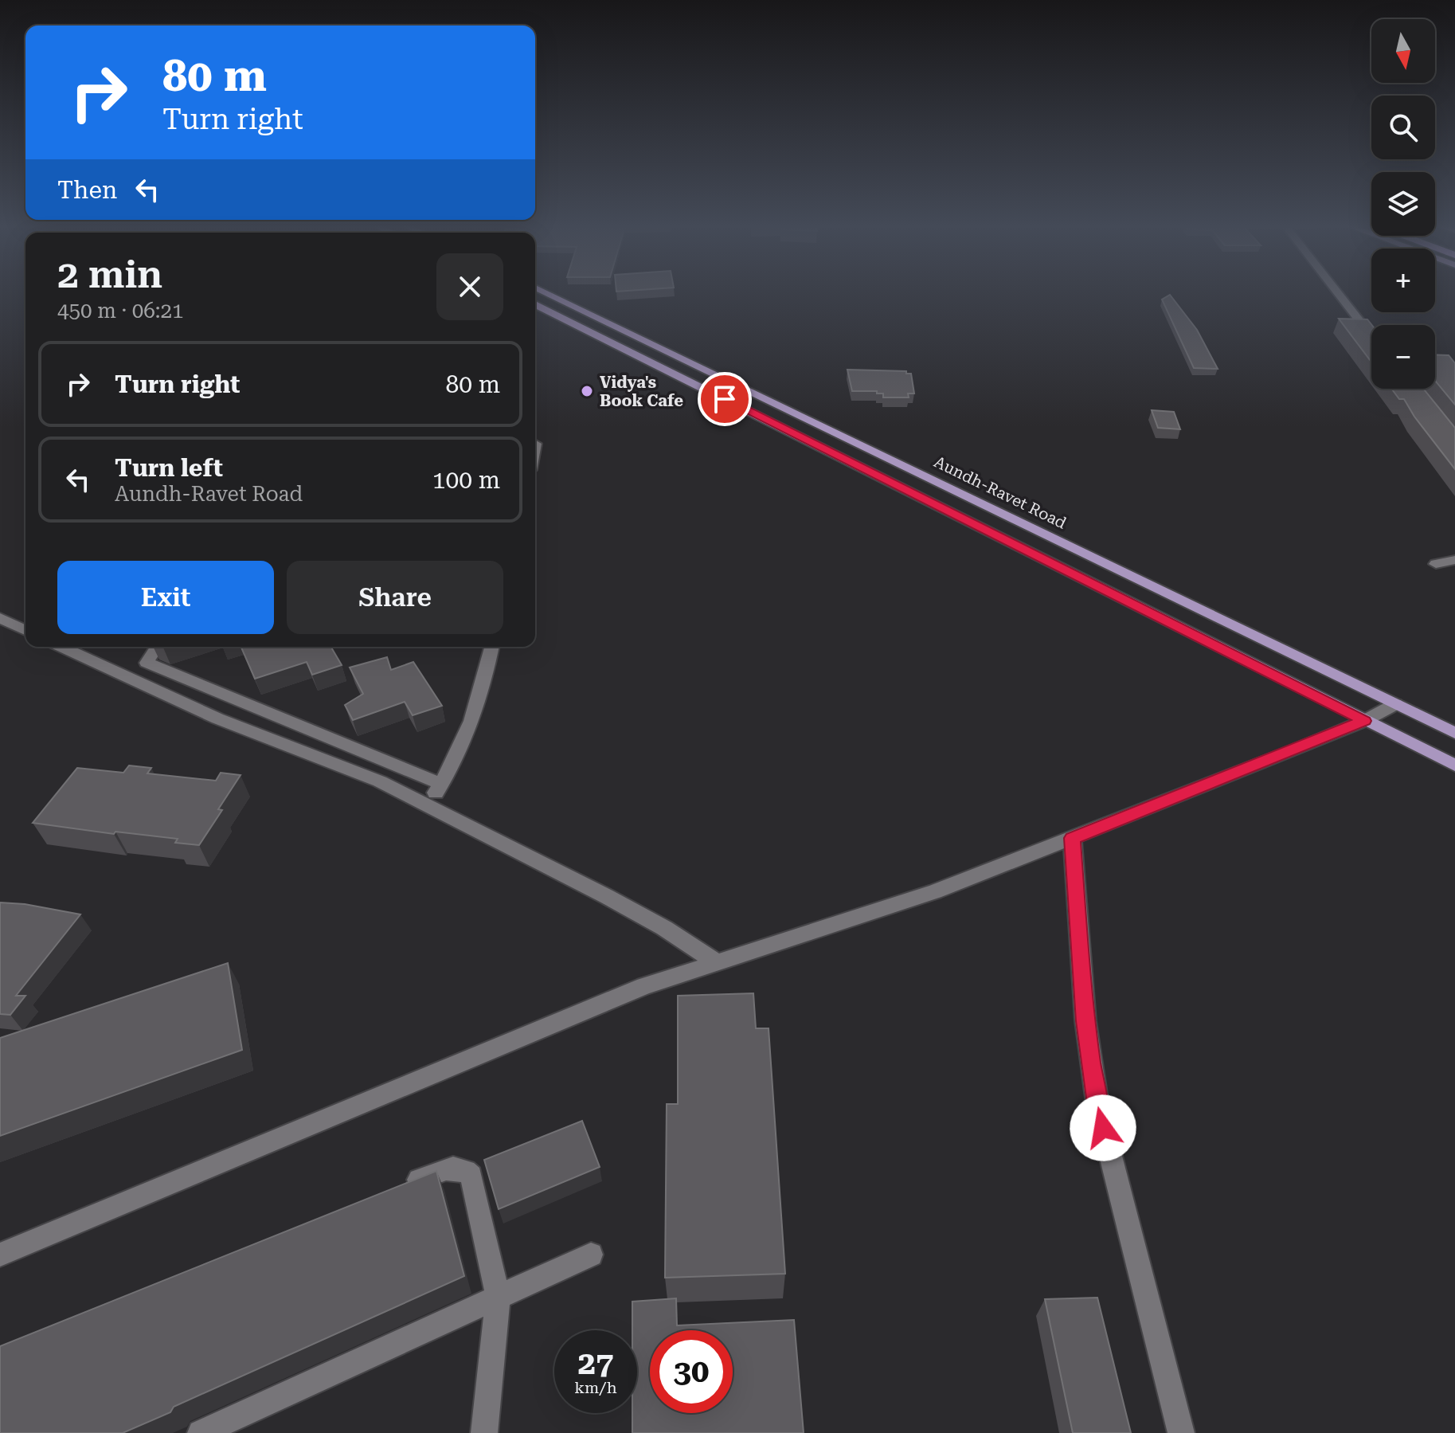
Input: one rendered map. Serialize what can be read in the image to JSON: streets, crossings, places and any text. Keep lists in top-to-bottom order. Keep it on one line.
{"streets":{"main road":["Aundh-Ravet Road"]},"places":["Vidya's Book Cafe"],"north":"bottom","page":{"map_buttons":["+","−"],"turn":["80 m","Turn right"],"then":"Then","heading":["2 min","450 m · 06:21"],"list":[{"name":"Turn right","value":"80 m"},{"name":"Turn left","note":"Aundh-Ravet Road","value":"100 m"}],"buttons":["Exit","Share"],"speed":"27 km/h","limit":"30"}}
